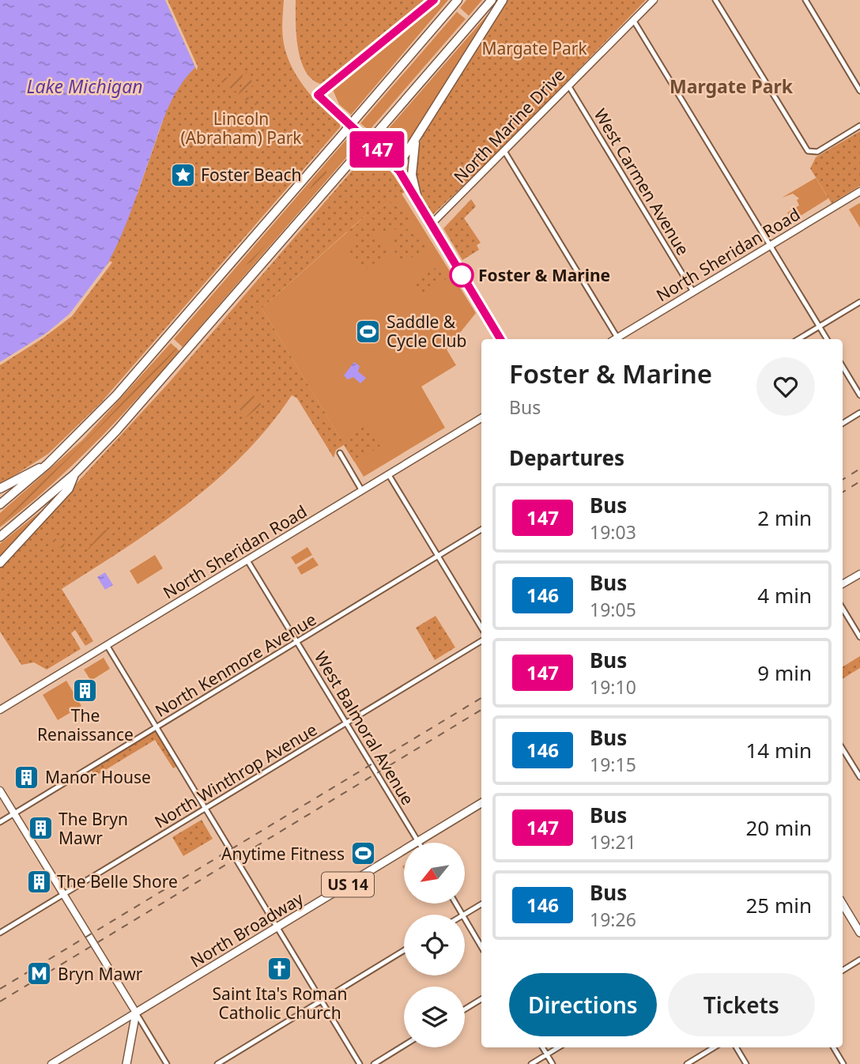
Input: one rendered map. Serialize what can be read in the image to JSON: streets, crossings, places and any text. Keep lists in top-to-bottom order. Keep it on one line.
{"streets":{"main road":["North Marine Drive","North Sheridan Road","US 14","North Broadway"],"street":["West Carmen Avenue","North Kenmore Avenue","West Balmoral Avenue","North Winthrop Avenue"]},"crossings":[["North Marine Drive","West Carmen Avenue"],["West Carmen Avenue","North Sheridan Road"],["North Sheridan Road","West Balmoral Avenue"],["North Kenmore Avenue","West Balmoral Avenue"],["West Balmoral Avenue","North Winthrop Avenue"],["West Balmoral Avenue","North Broadway"]],"districts":["Margate Park"],"water":["Lake Michigan"],"parks":["Margate Park","Lincoln (Abraham) Park"],"places":{"place":["Foster Beach"],"other":["Foster & Marine"],"sports":["Saddle & Cycle Club","Anytime Fitness"],"building":["The Renaissance","Manor House","The Bryn Mawr","The Belle Shore"],"church":["Saint Ita's Roman Catholic Church"],"metro station":["Bryn Mawr"]},"lines":["bus line 147"],"north":"bottom left","page":{"on_map":"147","heading":[["Foster & Marine","Bus"],"Departures"],"list":[{"mark":"147","name":"Bus","note":"19:03","value":"2 min"},{"mark":"146","name":"Bus","note":"19:05","value":"4 min"},{"mark":"147","name":"Bus","note":"19:10","value":"9 min"},{"mark":"146","name":"Bus","note":"19:15","value":"14 min"},{"mark":"147","name":"Bus","note":"19:21","value":"20 min"},{"mark":"146","name":"Bus","note":"19:26","value":"25 min"}],"buttons":["Directions","Tickets"]}}
